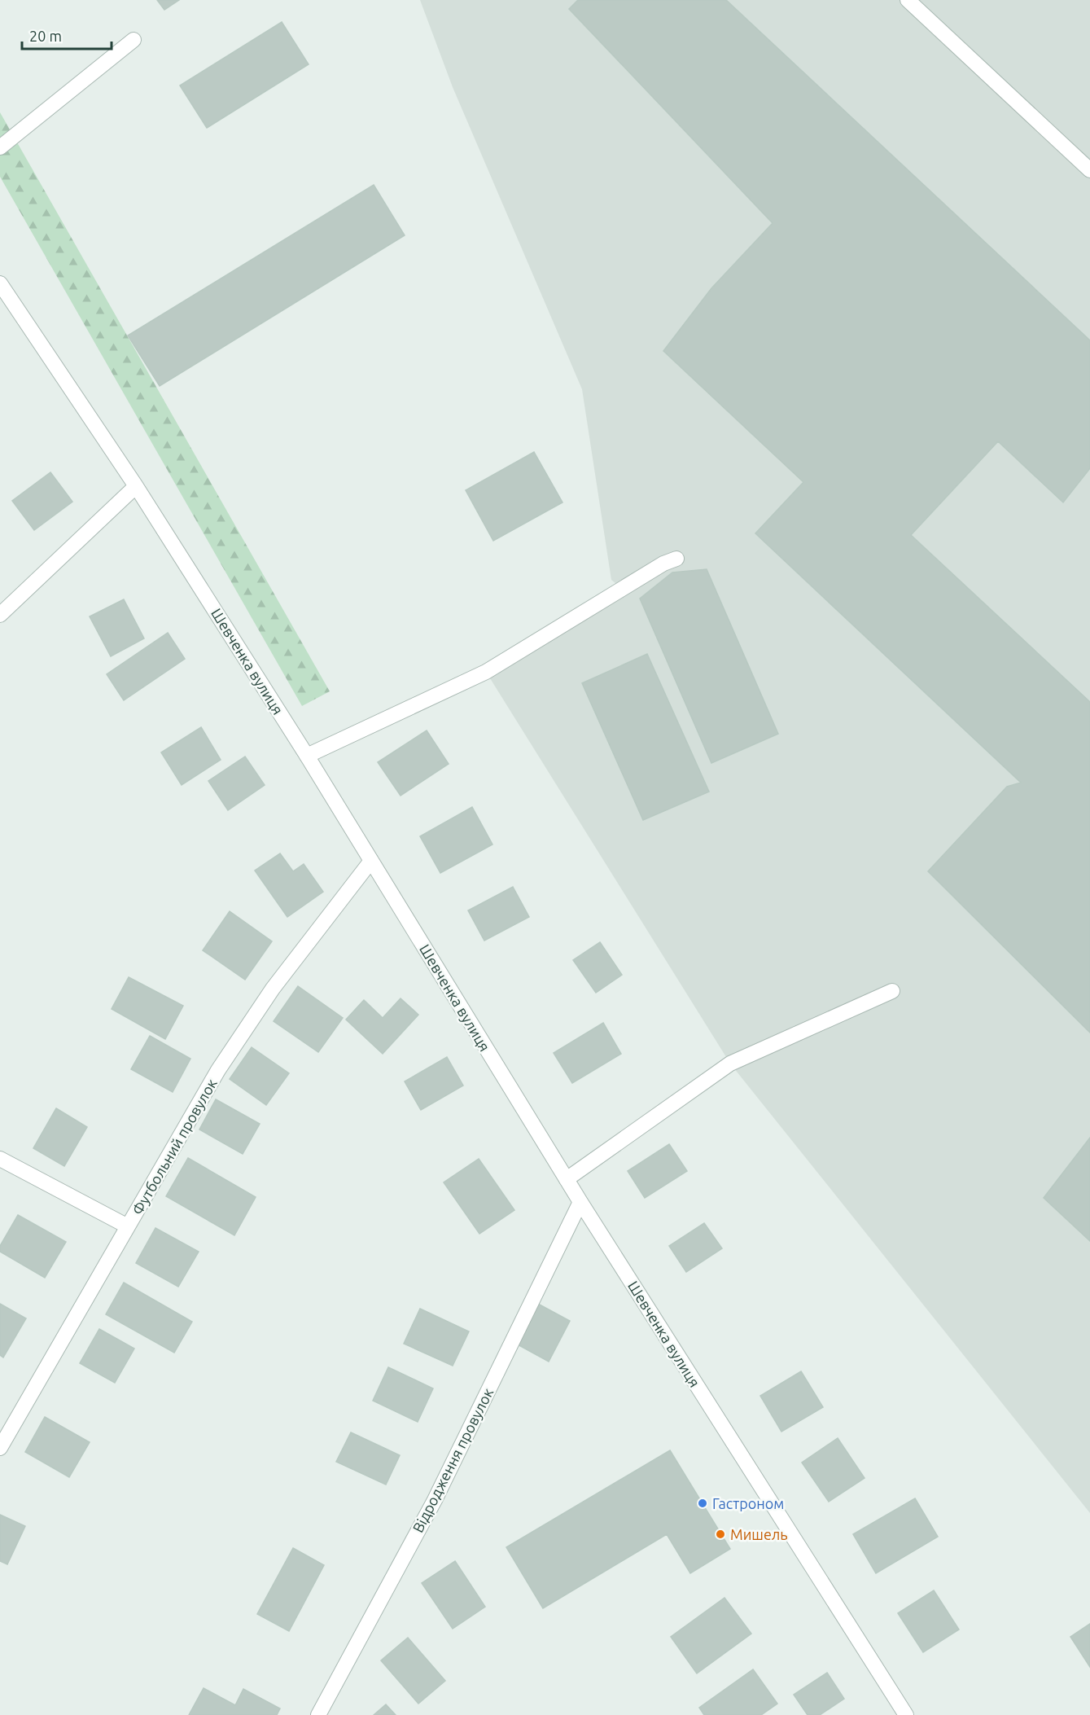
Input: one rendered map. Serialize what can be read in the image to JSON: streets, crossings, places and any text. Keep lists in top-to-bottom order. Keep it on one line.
{"streets":{"street":["Шевченка вулиця","Футбольний провулок","Відродження провулок"]},"crossings":[["Шевченка вулиця","Футбольний провулок"],["Шевченка вулиця","Відродження провулок"]],"places":["Гастроном","Мишель"],"scale_bar":"20 m"}
